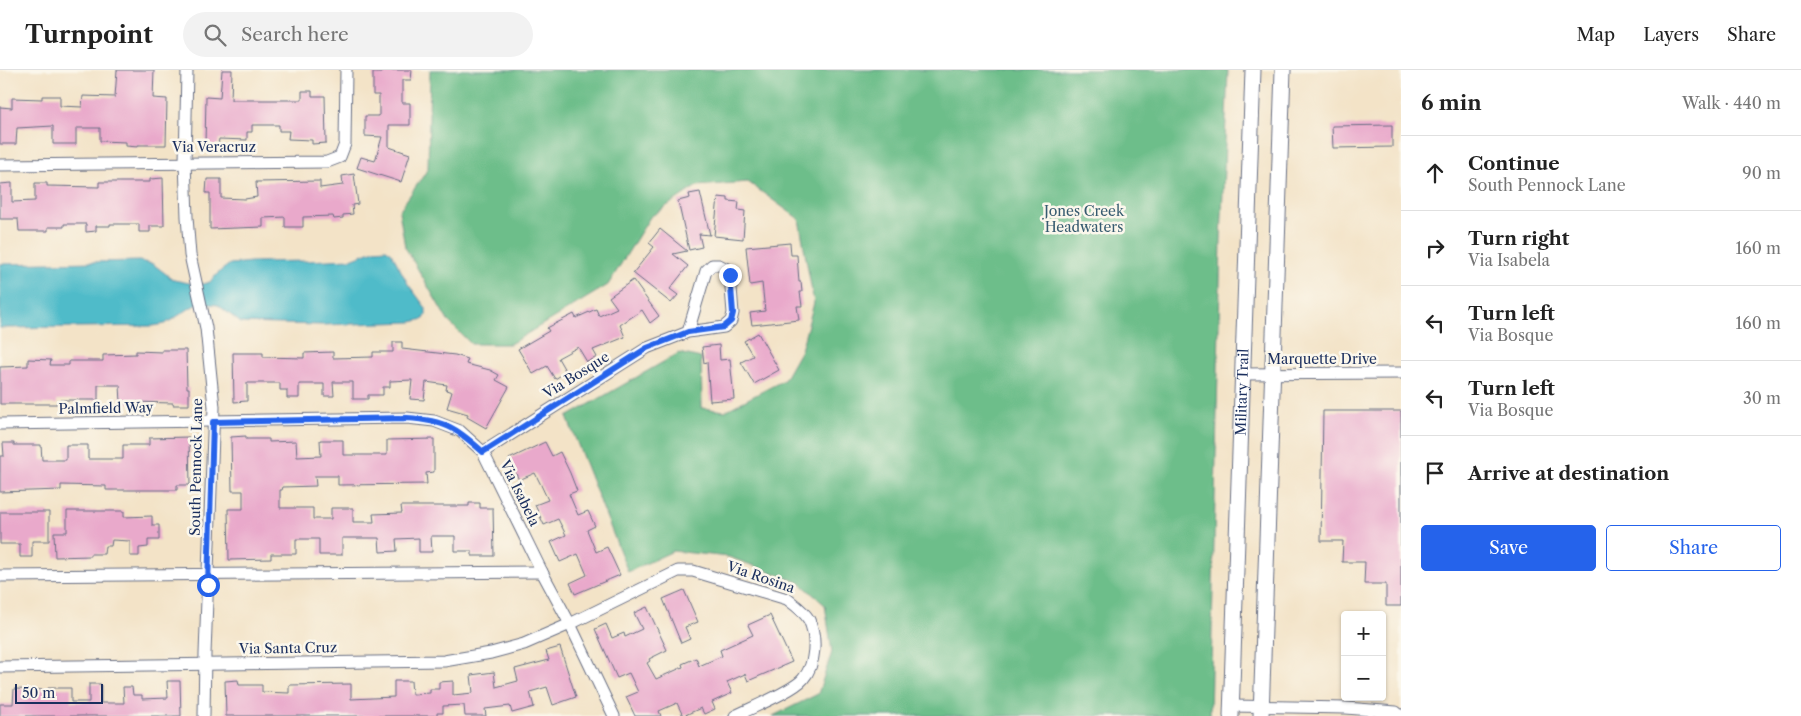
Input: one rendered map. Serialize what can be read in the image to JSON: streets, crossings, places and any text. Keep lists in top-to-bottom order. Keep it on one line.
{"streets":{"main road":["Military Trail"],"street":["Via Veracruz","Marquette Drive","Via Bosque","Palmfield Way","South Pennock Lane","Via Isabela","Via Rosina","Via Santa Cruz"]},"crossings":[["Via Veracruz","South Pennock Lane"],["Marquette Drive","Military Trail"],["Via Bosque","Via Isabela"],["Palmfield Way","South Pennock Lane"],["Palmfield Way","Via Isabela"],["South Pennock Lane","Via Isabela"],["South Pennock Lane","Via Santa Cruz"],["Via Isabela","Via Rosina"],["Via Isabela","Via Santa Cruz"],["Via Rosina","Via Santa Cruz"]],"parks":["Jones Creek Headwaters"],"scale_bar":"50 m","page":{"header":"Turnpoint","search":"Search here","nav":["Map","Layers","Share"],"heading":["6 min","Walk · 440 m"],"list":[["Continue","South Pennock Lane","90 m"],["Turn right","Via Isabela","160 m"],["Turn left","Via Bosque","160 m"],["Turn left","Via Bosque","30 m"],"Arrive at destination"],"buttons":["Save","Share"],"map_buttons":["+","−"],"scale":"50 m"}}
